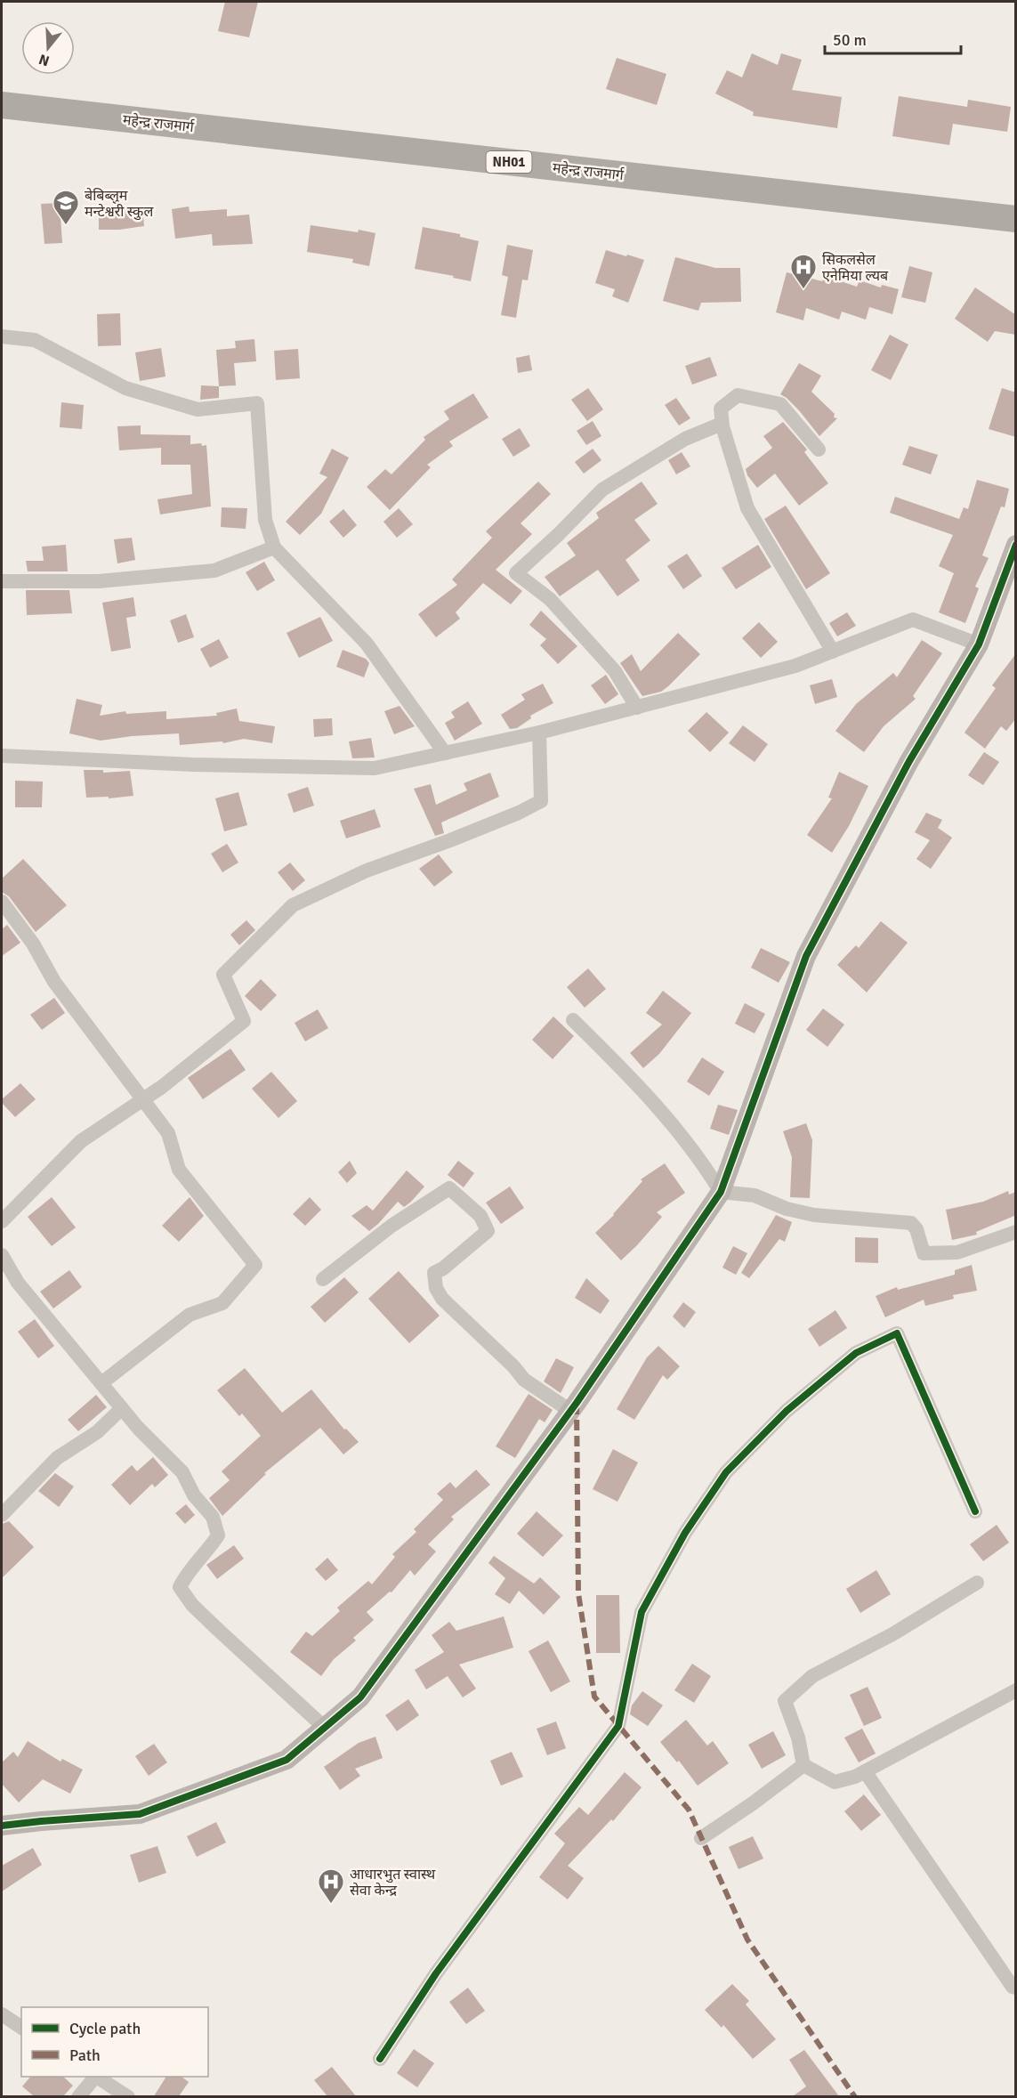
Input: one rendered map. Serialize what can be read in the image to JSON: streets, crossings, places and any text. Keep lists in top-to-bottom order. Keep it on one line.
{"streets":{"highway":["महेन्द्र राजमार्ग","NH01"]},"places":{"school or university":["बेबिब्लुम मन्टेश्वरी स्कुल"],"hospital":["सिकलसेल एनेमिया ल्यब","आधारभुत स्वास्थ सेवा केन्द्र"]},"legend":["Cycle path","Path"],"scale_bar":"50 m","north":"bottom"}
